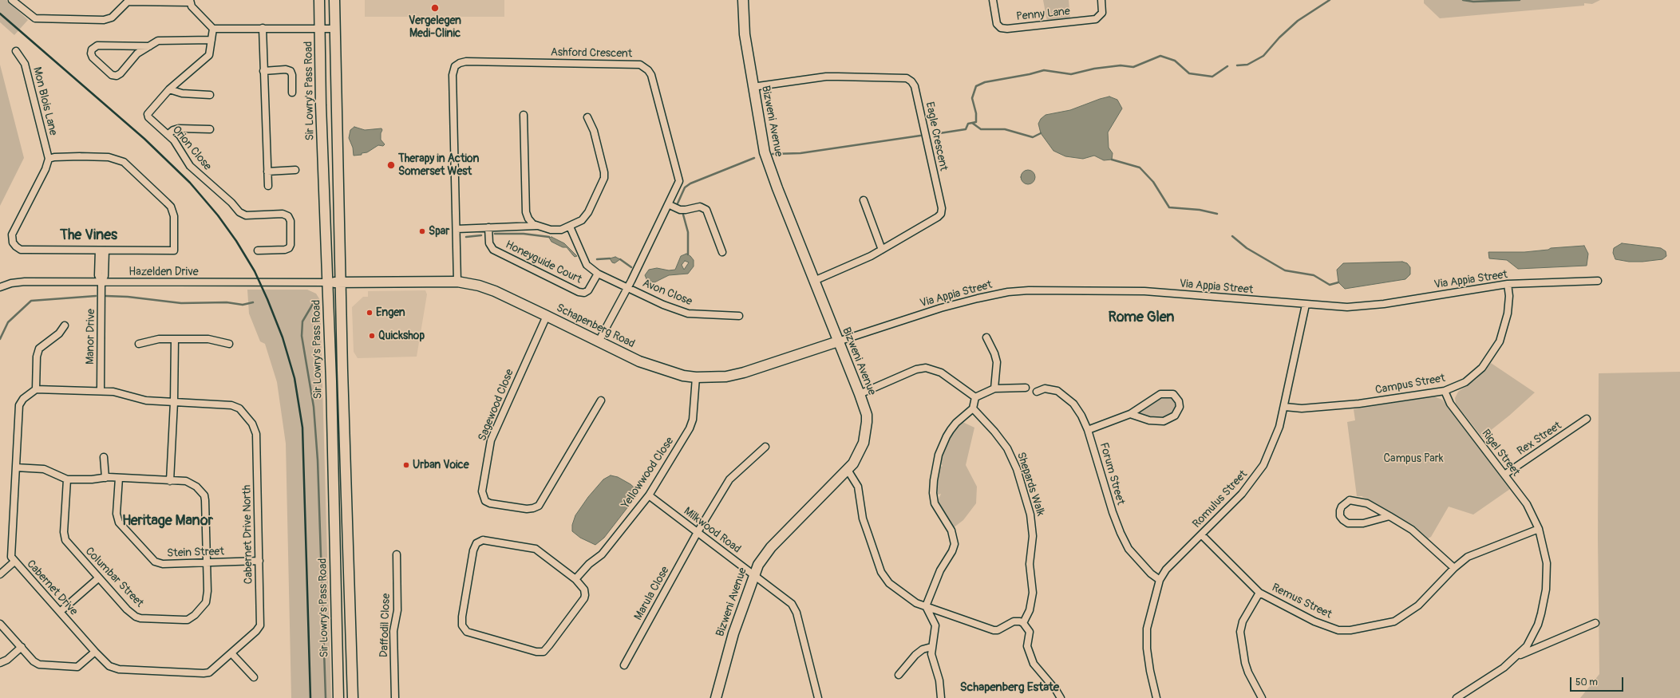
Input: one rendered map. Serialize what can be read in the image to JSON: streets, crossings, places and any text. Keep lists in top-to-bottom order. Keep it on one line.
{"streets":{"main road":["Sir Lowry's Pass Road","Bizweni Avenue","Schapenberg Road"],"street":["Penny Lane","Ashford Crescent","Mon Blois Lane","Eagle Crescent","Orion Close","Honeyguide Court","Hazelden Drive","Via Appia Street","Avon Close","Manor Drive","Campus Street","Sagewood Close","Rex Street","Rigel Street","Yellowwood Close","Forum Street","Shepards Walk","Romulus Street","Milkwood Road","Cabernet Drive North","Stein Street","Columbar Street","Cabernet Drive","Marula Close","Remus Street","Daffodil Close"]},"crossings":[["Ashford Crescent","Avon Close"],["Ashford Crescent","Schapenberg Road"],["Sir Lowry's Pass Road","Hazelden Drive"],["Sir Lowry's Pass Road","Schapenberg Road"],["Bizweni Avenue","Eagle Crescent"],["Bizweni Avenue","Via Appia Street"],["Bizweni Avenue","Schapenberg Road"],["Bizweni Avenue","Milkwood Road"],["Honeyguide Court","Avon Close"],["Hazelden Drive","Schapenberg Road"],["Hazelden Drive","Manor Drive"],["Via Appia Street","Schapenberg Road"],["Via Appia Street","Campus Street"],["Via Appia Street","Romulus Street"],["Schapenberg Road","Sagewood Close"],["Schapenberg Road","Yellowwood Close"],["Campus Street","Rigel Street"],["Campus Street","Romulus Street"],["Rex Street","Rigel Street"],["Rigel Street","Remus Street"],["Yellowwood Close","Milkwood Road"],["Forum Street","Romulus Street"],["Romulus Street","Remus Street"],["Milkwood Road","Marula Close"],["Cabernet Drive North","Stein Street"],["Cabernet Drive North","Cabernet Drive"],["Stein Street","Columbar Street"],["Columbar Street","Cabernet Drive"]],"districts":["The Vines","Rome Glen","Heritage Manor","Schapenberg Estate"],"parks":["Campus Park"],"places":["Vergelegen Medi-Clinic","Therapy in Action Somerset West","Spar","Engen","Quickshop","Urban Voice"],"scale_bar":"50 m"}
